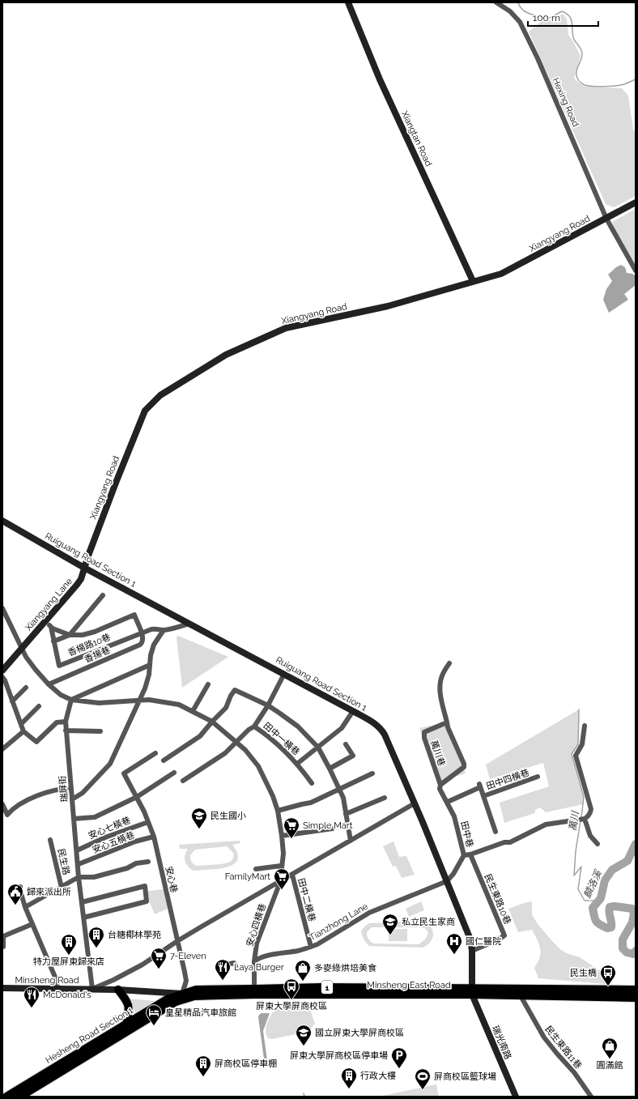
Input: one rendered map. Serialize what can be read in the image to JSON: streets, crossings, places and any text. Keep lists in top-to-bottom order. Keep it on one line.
{"streets":{"main road":["Minsheng East Road","1","Hesheng Road Section 1"],"street":["Hexing Road","Xiangtan Road","Xiangyang Road","Ruiguang Road Section 1","Xiangyang Lane","香楊路10巷","香揚巷","田中一橫巷","萬川巷","田中四橫巷","瑞屏街","安心七橫巷","田中巷","安心五橫巷","民生路","安心巷","民生東路10巷","田中二橫巷","Tianzhong Lane","安心四橫巷","Minsheng Road","瑞光南路","民生東路11巷"]},"crossings":[["Hexing Road","Xiangyang Road"],["Xiangtan Road","Xiangyang Road"],["Xiangyang Road","Ruiguang Road Section 1"],["Xiangyang Road","Xiangyang Lane"],["Ruiguang Road Section 1","Xiangyang Lane"],["Ruiguang Road Section 1","香楊路10巷"],["Ruiguang Road Section 1","田中一橫巷"],["Ruiguang Road Section 1","田中巷"],["Ruiguang Road Section 1","民生東路10巷"],["Ruiguang Road Section 1","Tianzhong Lane"],["Ruiguang Road Section 1","Minsheng East Road"],["Ruiguang Road Section 1","瑞光南路"],["Xiangyang Lane","香楊路10巷"],["香楊路10巷","香揚巷"],["田中一橫巷","安心四橫巷"],["萬川巷","田中巷"],["田中四橫巷","田中巷"],["瑞屏街","安心七橫巷"],["瑞屏街","安心五橫巷"],["瑞屏街","Minsheng Road"],["瑞屏街","Minsheng East Road"],["安心七橫巷","安心巷"],["田中巷","Tianzhong Lane"],["安心五橫巷","安心巷"],["安心巷","Minsheng East Road"],["安心巷","Hesheng Road Section 1"],["田中二橫巷","Tianzhong Lane"],["Tianzhong Lane","安心四橫巷"],["安心四橫巷","Minsheng East Road"],["Minsheng Road","Minsheng East Road"],["Minsheng East Road","Hesheng Road Section 1"],["Minsheng East Road","瑞光南路"],["Minsheng East Road","民生東路11巷"]],"water":["萬川","麟洛溪"],"places":{"school or university":["民生國小","私立民生家商","國立屏東大學屏商校區"],"supermarket":["Simple Mart","FamilyMart","7-Eleven"],"public building":["歸來派出所"],"building":["台糖椰林學苑","特力屋屏東歸來店","屏商校區停車棚","行政大樓"],"hospital":["國仁醫院"],"restaurant":["Laya Burger","McDonald's"],"shop":["多麥綠烘培美食","圓滿館"],"bus stop":["民生橋","屏東大學屏商校區"],"hotel":["皇星精品汽車旅館"],"parking":["屏東大學屏商校區停車場"],"sports":["屏商校區籃球場"]},"scale_bar":"100 m"}
